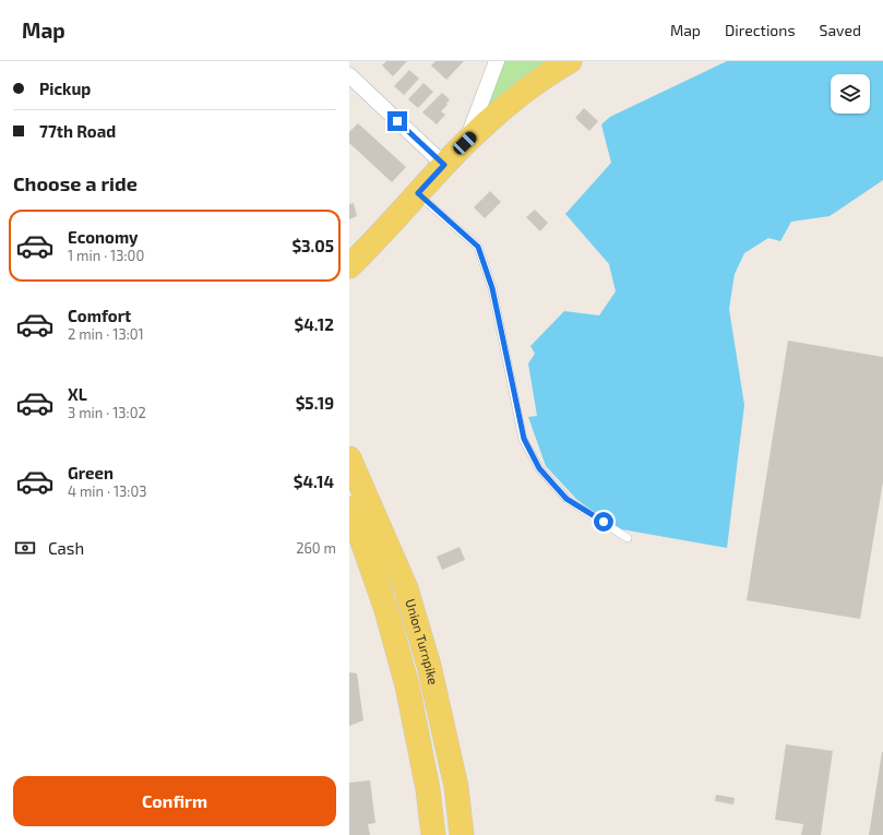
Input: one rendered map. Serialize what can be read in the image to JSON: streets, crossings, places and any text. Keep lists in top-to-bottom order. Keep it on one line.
{"streets":{"main road":["Union Turnpike"]},"page":{"header":"Map","nav":["Map","Directions","Saved"],"banner":["Pickup","77th Road"],"heading":"Choose a ride","list":[{"name":"Economy","note":"1 min · 13:00","value":"$3.05"},{"name":"Comfort","note":"2 min · 13:01","value":"$4.12"},{"name":"XL","note":"3 min · 13:02","value":"$5.19"},{"name":"Green","note":"4 min · 13:03","value":"$4.14"}],"pay":["Cash","260 m"],"buttons":"Confirm"}}
